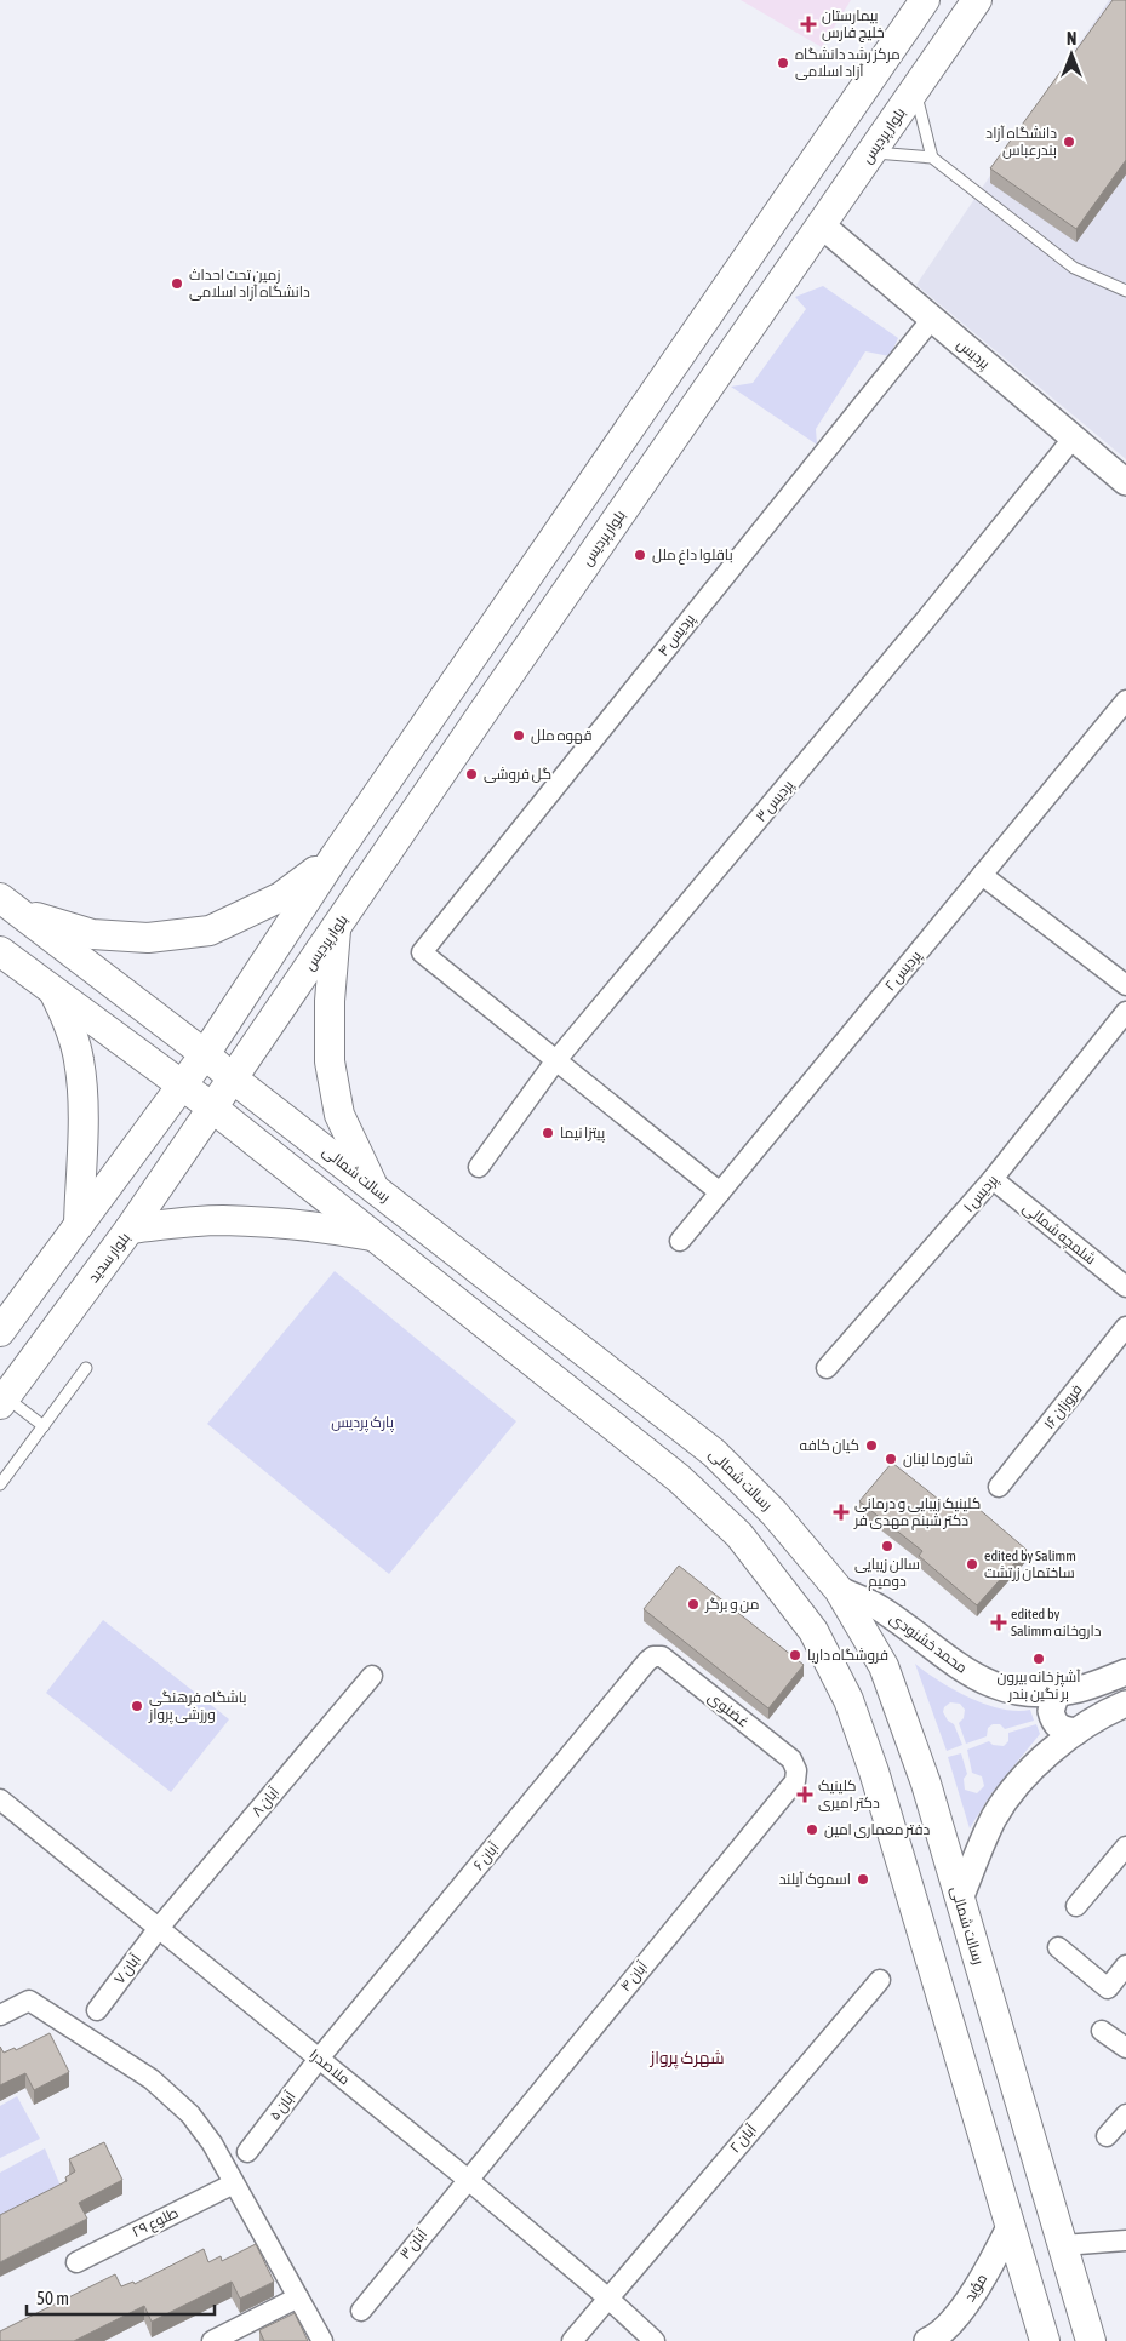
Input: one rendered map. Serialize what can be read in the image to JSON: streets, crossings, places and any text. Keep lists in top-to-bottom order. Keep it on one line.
{"streets":{"main road":["بلوار پردیس","رسالت شمالی","بلوار سدید"],"street":["پردیس","پردیس ۴","پردیس ۳","پردیس ۲","پردیس ۱","شلمچه شمالی","فروزان ۱۶","محمد خشنودی","غضنوی","آبان ۸","آبان ۶","آبان ۷","آبان ۴","ملاصدرا","آبان ۵","آبان ۲","طلوع ۲۹","آبان ۳","مؤید"]},"crossings":[["بلوار پردیس","پردیس"],["بلوار پردیس","رسالت شمالی"],["بلوار پردیس","بلوار سدید"],["پردیس","پردیس ۴"],["پردیس","پردیس ۳"],["پردیس ۴","پردیس ۳"],["رسالت شمالی","محمد خشنودی"],["پردیس ۱","شلمچه شمالی"],["غضنوی","آبان ۶"],["غضنوی","آبان ۴"],["آبان ۸","آبان ۷"],["آبان ۸","ملاصدرا"],["آبان ۶","ملاصدرا"],["آبان ۶","آبان ۵"],["آبان ۷","ملاصدرا"],["آبان ۴","ملاصدرا"],["آبان ۴","آبان ۳"],["ملاصدرا","آبان ۵"],["ملاصدرا","آبان ۲"],["ملاصدرا","آبان ۳"]],"districts":["شهرک پرواز"],"parks":["پارک پردیس"],"places":{"health":["بیمارستان خلیج فارس","کلینیک زیبایی و درمانی دکتر شبنم مهدی فر","edited by Salimm داروخانه","کلینیک دکتر امیری"],"other":["مرکز رشد دانشگاه آزاد اسلامی","دانشگاه آزاد بندرعباس","زمین تحت احداث دانشگاه آزاد اسلامی","باقلوا داغ ملل","قهوه ملل","گل فروشی","پیتزا نیما","کیان کافه","شاورما لبنان","سالن زیبایی دومیم","edited by Salimm ساختمان زرتشت","من و برگر","فروشگاه داریا","آشپز خانه بیرون بر نگین بندر","باشگاه فرهنگی ورزشی پرواز","دفتر معماری امین","اسموک آیلند"]},"scale_bar":"50 m","north":"top"}
